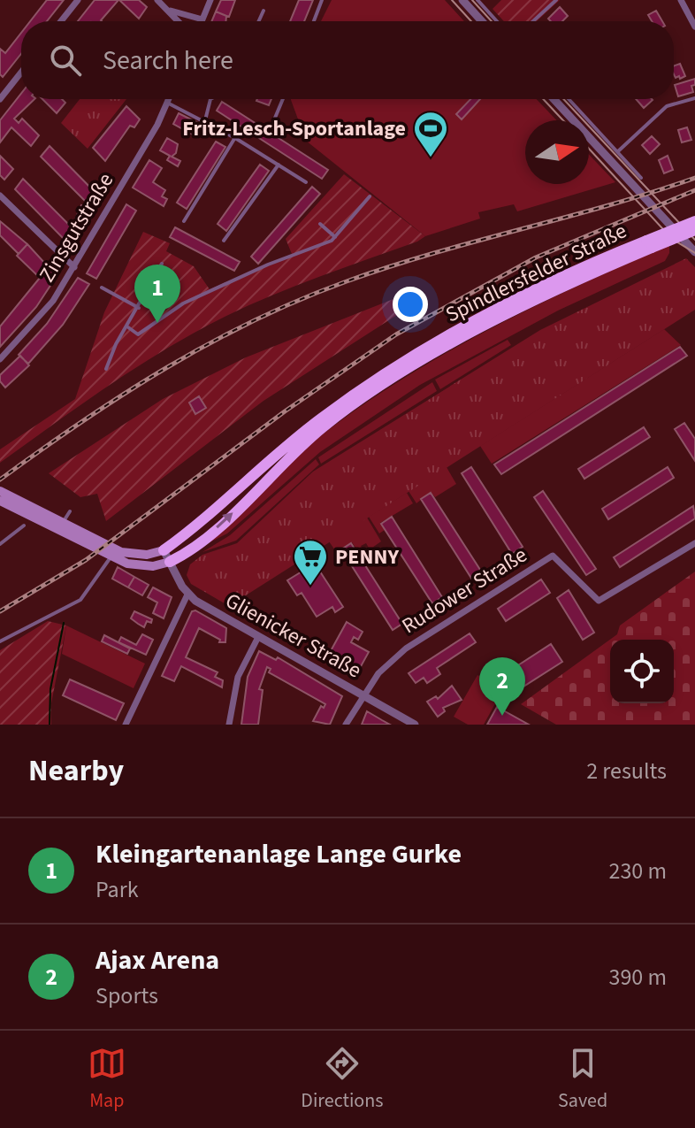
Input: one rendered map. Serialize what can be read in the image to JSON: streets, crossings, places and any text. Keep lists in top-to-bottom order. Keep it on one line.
{"streets":{"highway":["Spindlersfelder Straße"],"street":["Zinsgutstraße","Rudower Straße","Glienicker Straße"]},"crossings":[["Rudower Straße","Glienicker Straße"]],"places":{"sports":["Fritz-Lesch-Sportanlage"],"supermarket":["PENNY"]},"north":"right","page":{"search":"Search here","pins":["1","2"],"heading":["Nearby","2 results"],"list":[{"mark":"1","name":"Kleingartenanlage Lange Gurke","note":"Park","value":"230 m"},{"mark":"2","name":"Ajax Arena","note":"Sports","value":"390 m"}],"nav":["Map","Directions","Saved"]}}
